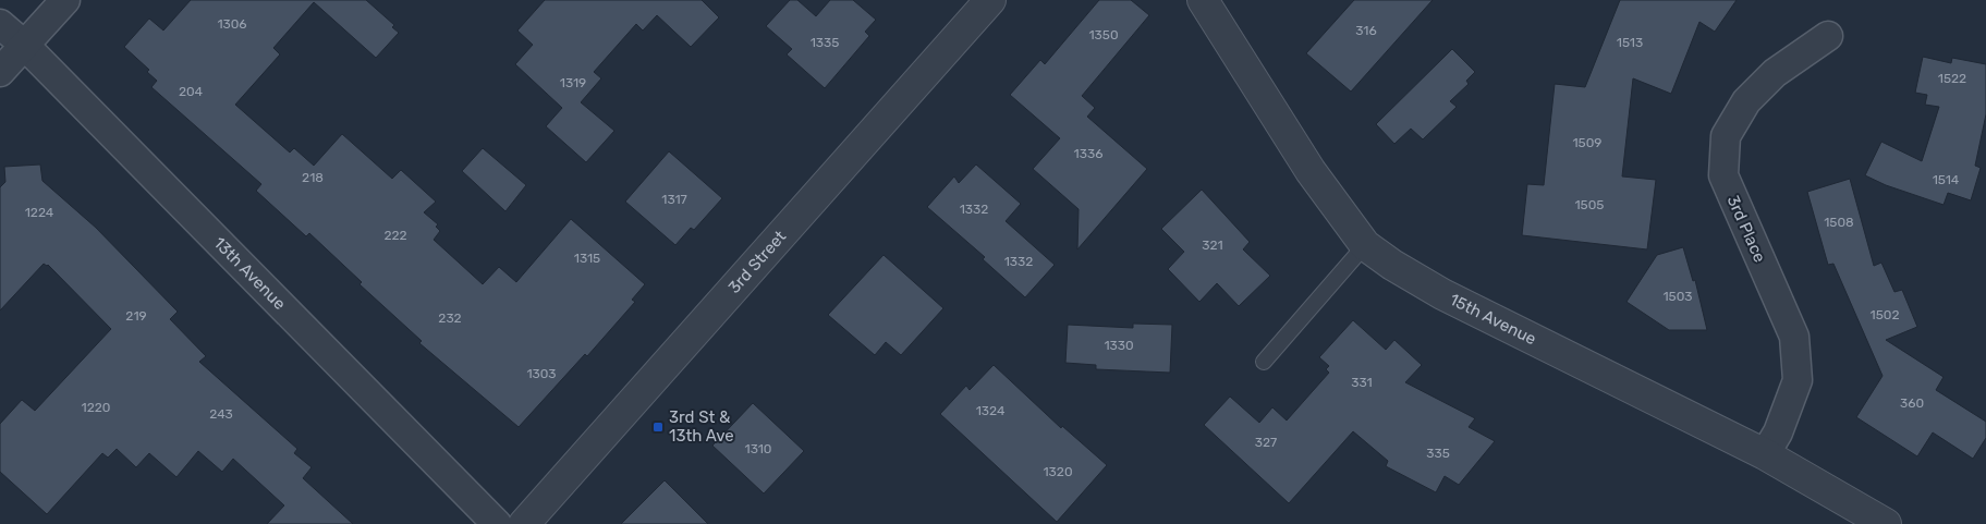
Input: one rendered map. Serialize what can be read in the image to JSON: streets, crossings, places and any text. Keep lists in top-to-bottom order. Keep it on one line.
{"streets":{"street":["3rd Place","3rd Street","13th Avenue","15th Avenue"]},"crossings":[["3rd Place","15th Avenue"]],"places":{"transit":["3rd St & 13th Ave"]},"house_numbers":["1306","316","1350","1335","1513","1522","1319","204","1509","1336","218","1514","1317","1505","1332","1224","1508","222","321","1315","1332","1503","1502","219","232","1330","1303","331","360","1220","1324","243","327","1310","335","1320"]}
